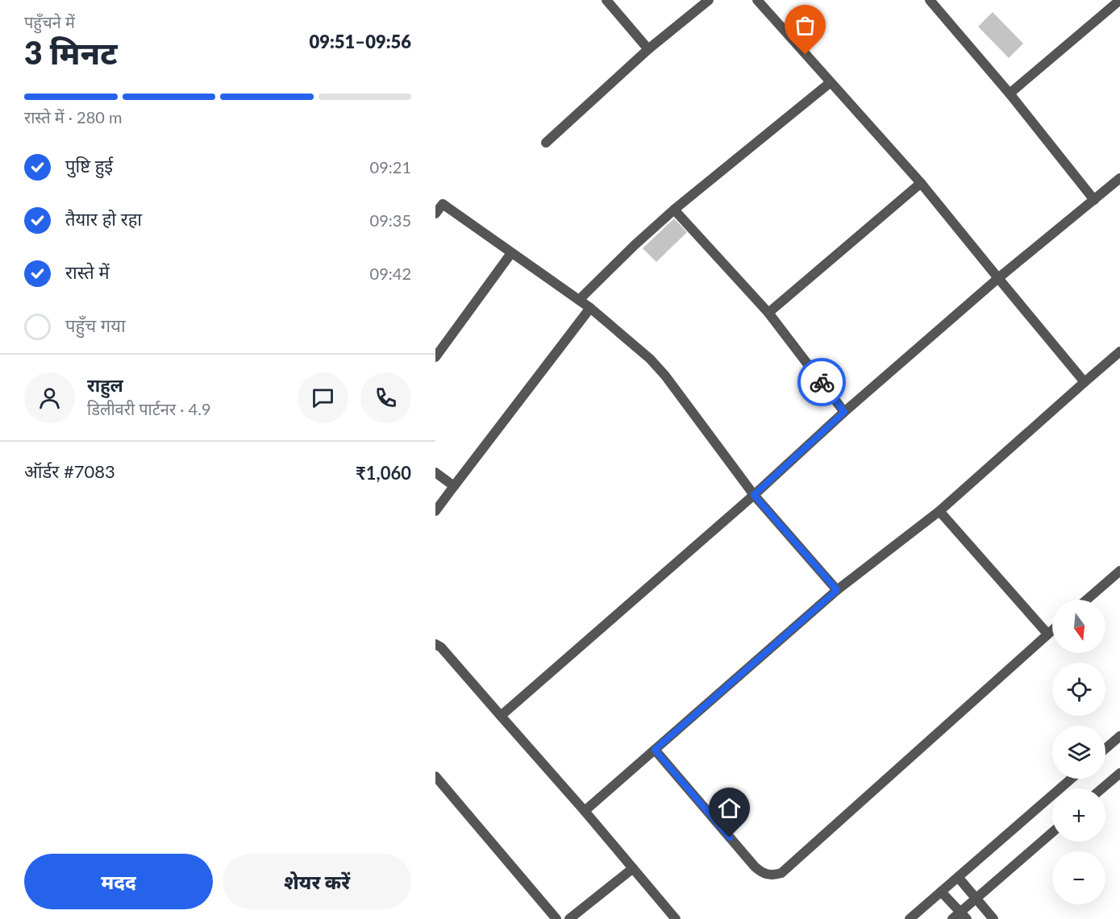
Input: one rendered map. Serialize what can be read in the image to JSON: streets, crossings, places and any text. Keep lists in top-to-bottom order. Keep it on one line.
{"north":"bottom","page":{"heading":["3 मिनट","पहुँचने में","09:51–09:56"],"panel":["राहुल","डिलीवरी पार्टनर · 4.9","ऑर्डर #7083","₹1,060"],"bar":"रास्ते में · 280 m","list":[["पुष्टि हुई","09:21"],["तैयार हो रहा","09:35"],["रास्ते में","09:42"],"पहुँच गया"],"map_buttons":["+","−"],"buttons":["मदद","शेयर करें"]}}
